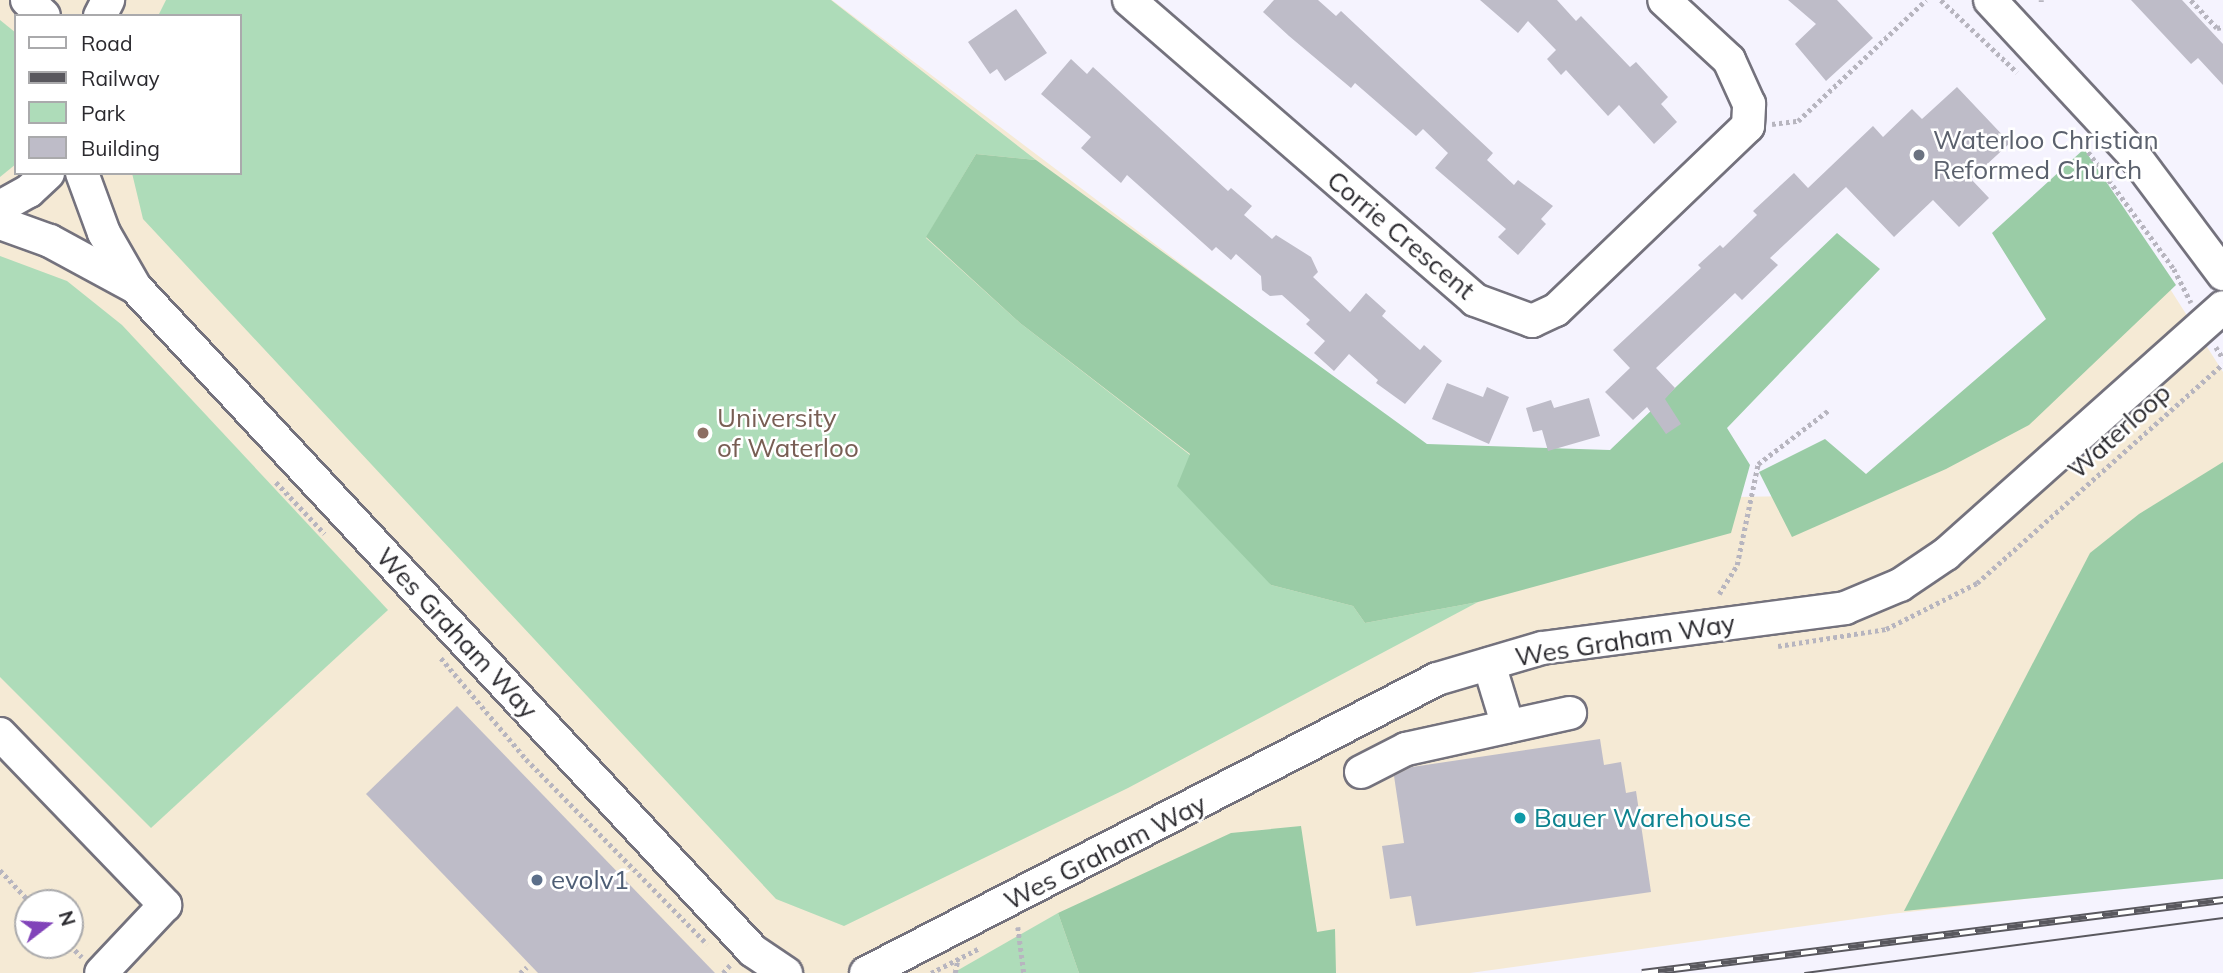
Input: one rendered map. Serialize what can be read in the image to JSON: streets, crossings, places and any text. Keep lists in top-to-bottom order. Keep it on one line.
{"streets":{"street":["Corrie Crescent","Wes Graham Way"],"path":["Waterloop"]},"places":["Waterloo Christian Reformed Church","University of Waterloo","Bauer Warehouse","evolv1"],"legend":["Road","Railway","Park","Building"],"north":"right"}
